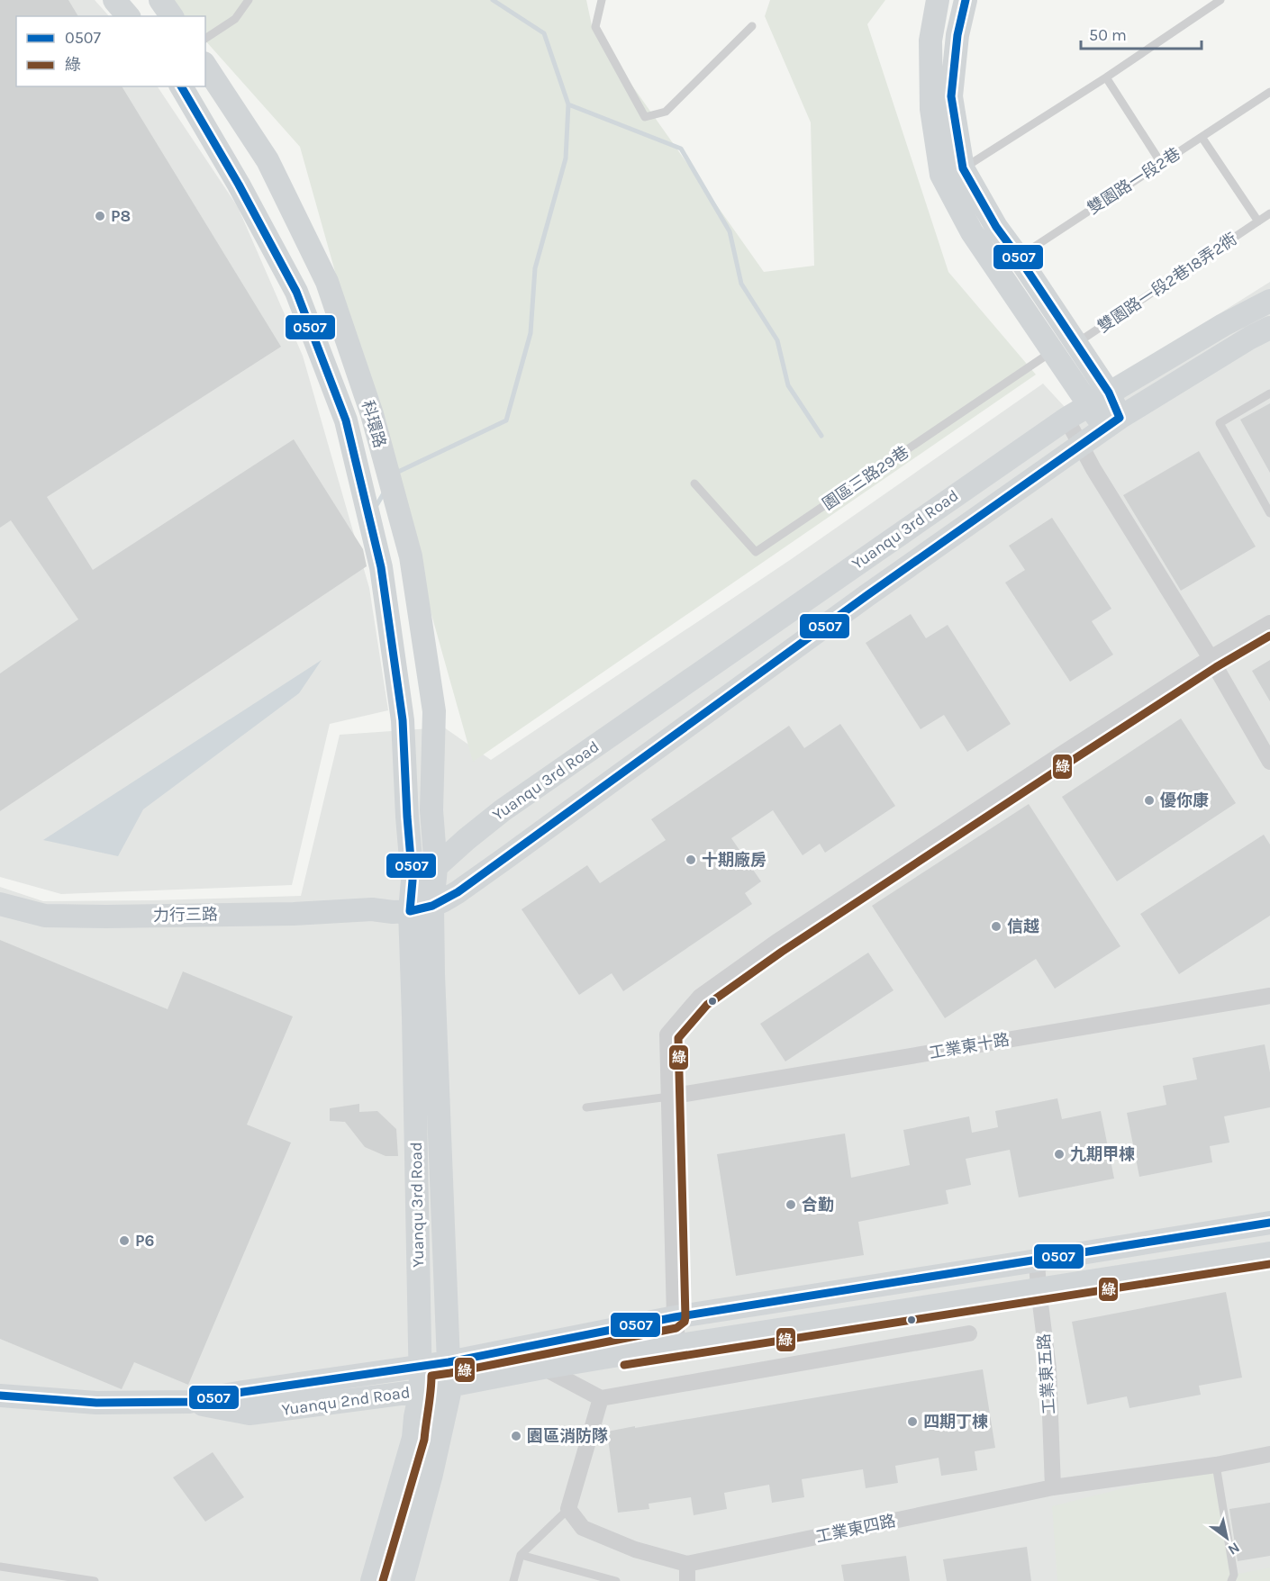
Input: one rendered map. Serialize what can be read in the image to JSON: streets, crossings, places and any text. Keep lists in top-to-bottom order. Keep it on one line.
{"streets":{"street":["科環路","Yuanqu 3rd Road","力行三路","工業東十路","工業東五路","Yuanqu 2nd Road","工業東四路"],"lane":["雙園路一段2巷","雙園路一段2巷18弄2衖","園區三路29巷"]},"crossings":[["科環路","Yuanqu 3rd Road"],["科環路","力行三路"],["Yuanqu 3rd Road","力行三路"],["Yuanqu 3rd Road","Yuanqu 2nd Road"],["工業東五路","Yuanqu 2nd Road"],["工業東五路","工業東四路"]],"places":["P8","優你康","十期廠房","信越","九期甲棟","合勤","P6","四期丁棟","園區消防隊"],"lines":["transit line 0507","transit line 綠"],"legend":["0507","綠"],"scale_bar":"50 m","north":"bottom right"}
